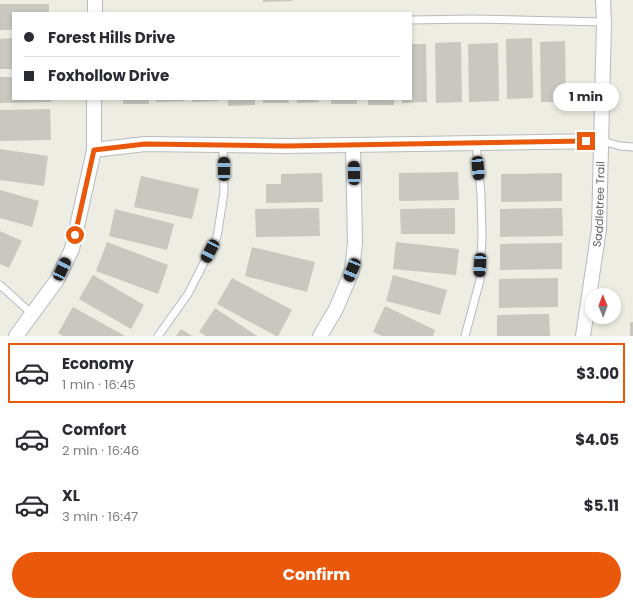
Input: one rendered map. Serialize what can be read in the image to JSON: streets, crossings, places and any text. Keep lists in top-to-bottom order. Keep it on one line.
{"streets":{"street":["Saddletree Trail"]},"north":"top","page":{"banner":["Forest Hills Drive","Foxhollow Drive"],"bubble":"1 min","list":[{"name":"Economy","note":"1 min · 16:45","value":"$3.00"},{"name":"Comfort","note":"2 min · 16:46","value":"$4.05"},{"name":"XL","note":"3 min · 16:47","value":"$5.11"}],"buttons":"Confirm"}}
